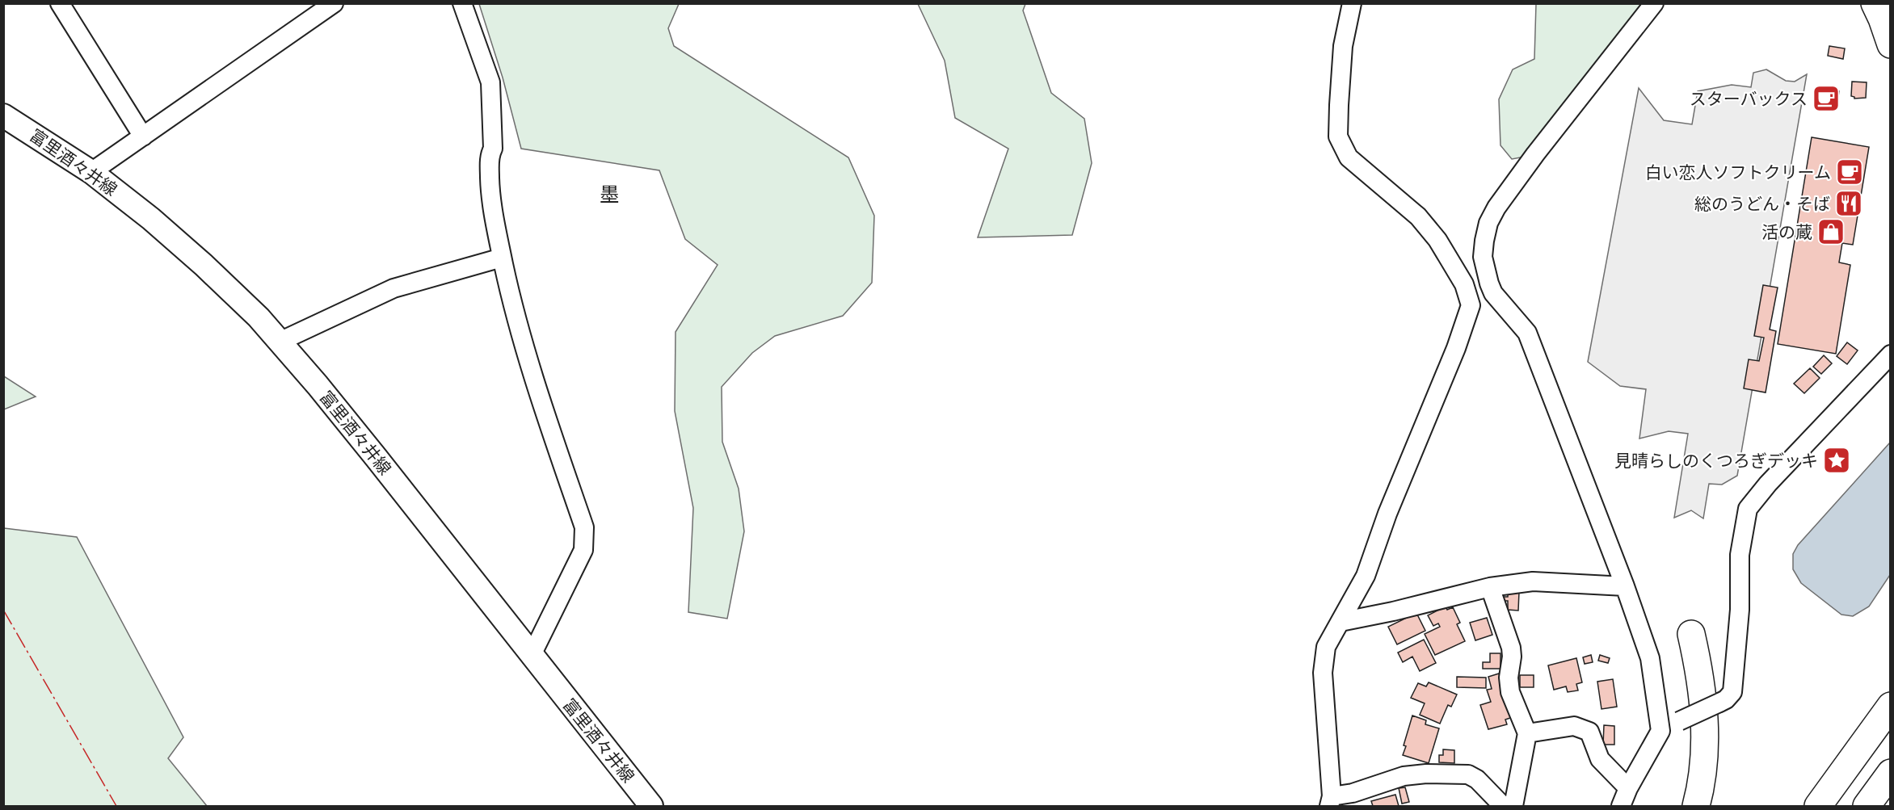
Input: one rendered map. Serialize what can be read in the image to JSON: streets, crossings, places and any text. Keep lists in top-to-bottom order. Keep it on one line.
{"streets":{"main road":["富里酒々井線"]},"districts":["墨"],"places":{"cafe":["スターバックス","白い恋人ソフトクリーム"],"restaurant":["総のうどん・そば"],"shop":["活の蔵"],"place":["見晴らしのくつろぎデッキ"]}}
